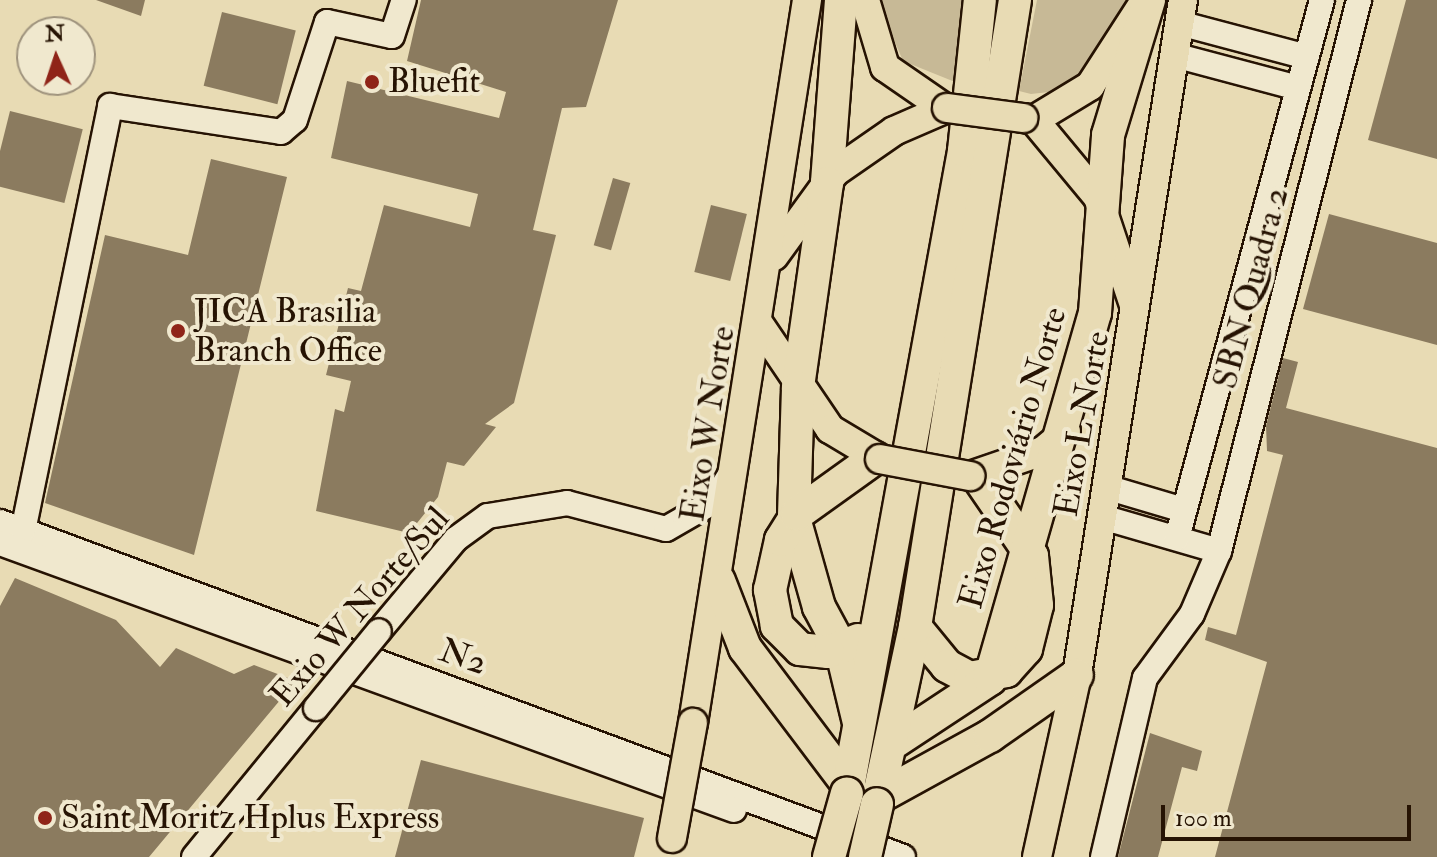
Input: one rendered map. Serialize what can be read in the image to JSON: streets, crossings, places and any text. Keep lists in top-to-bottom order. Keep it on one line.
{"streets":{"highway":["Eixo Rodoviário Norte"],"main road":["Eixo W Norte","Eixo L Norte"],"street":["SBN Quadra 2","Exio W Norte/Sul","N2"]},"crossings":[["Eixo W Norte","Exio W Norte/Sul"]],"places":["Bluefit","JICA Brasilia Branch Office","Saint Moritz Hplus Express"],"scale_bar":"100 m","north":"top"}
